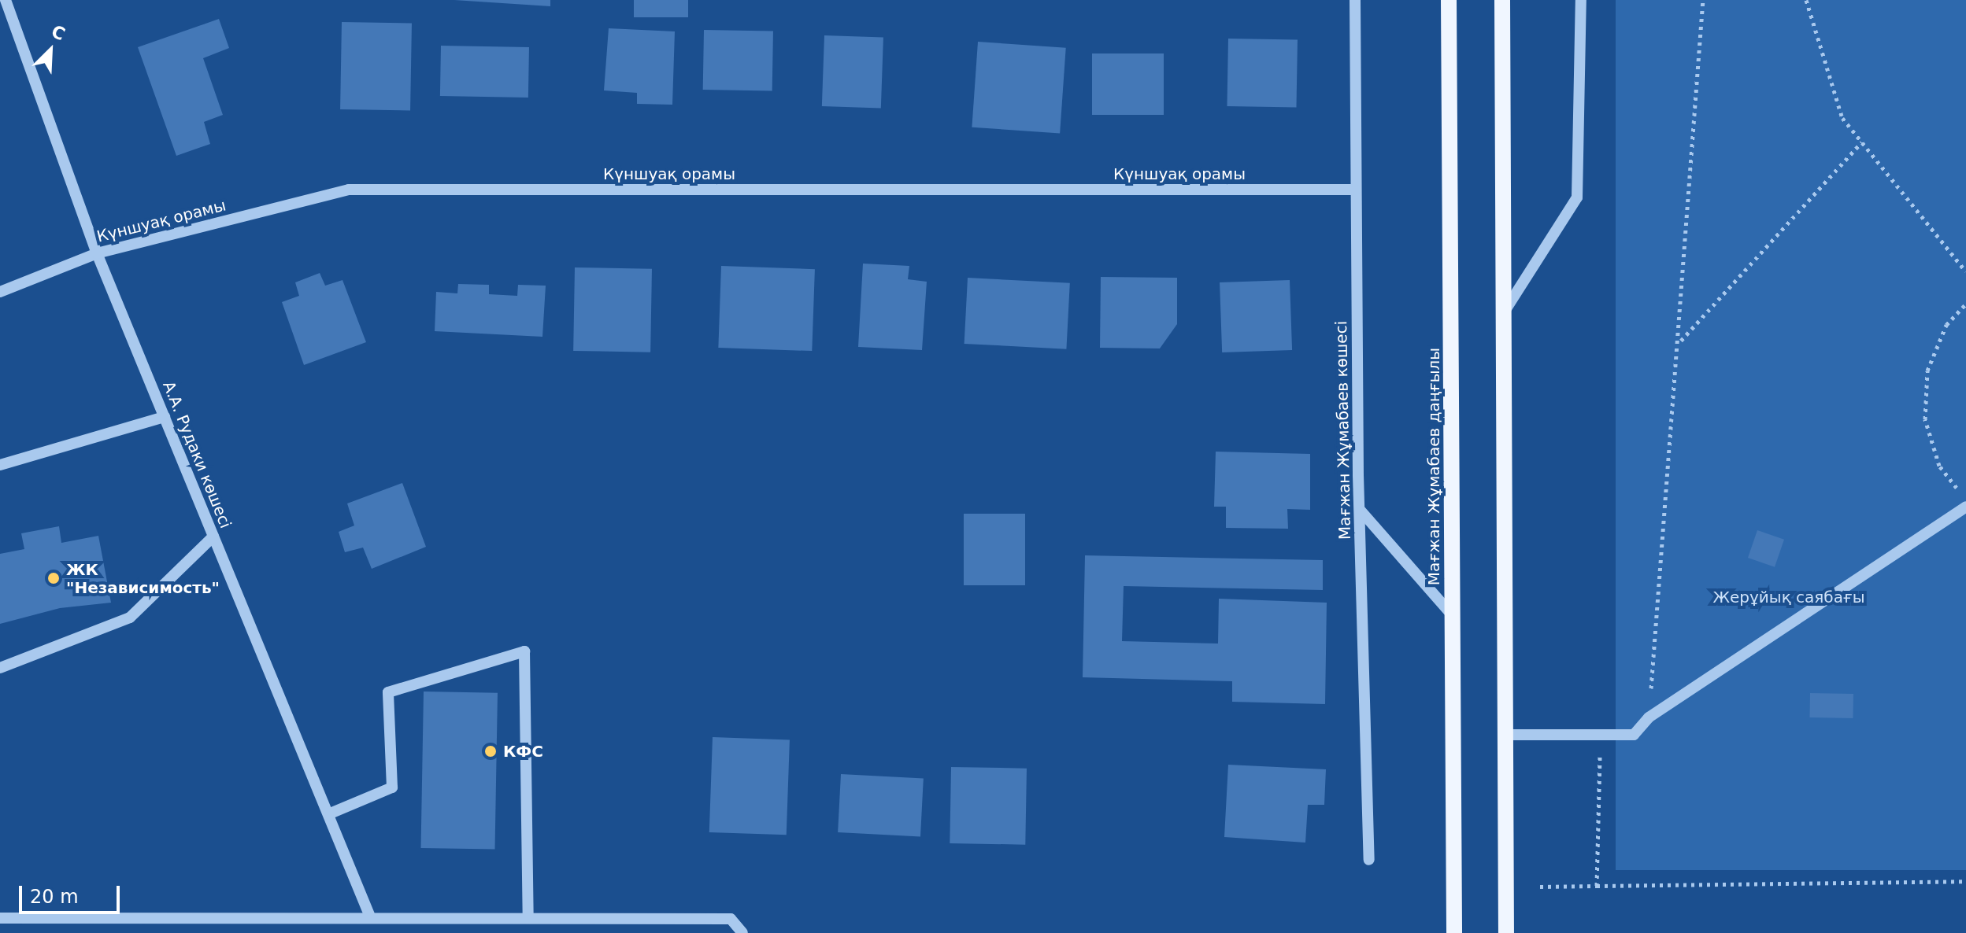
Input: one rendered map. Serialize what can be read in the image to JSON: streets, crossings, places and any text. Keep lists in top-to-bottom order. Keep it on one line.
{"streets":{"main road":["Мағжан Жұмабаев даңғылы"],"street":["Күншуақ орамы","Мағжан Жұмабаев көшесі","А.А. Рудаки көшесі"]},"crossings":[["Күншуақ орамы","Мағжан Жұмабаев көшесі"],["Күншуақ орамы","А.А. Рудаки көшесі"]],"parks":["Жерұйық саябағы"],"places":["ЖК \"Независимость\"","КФС"],"scale_bar":"20 m","north":"top right"}
